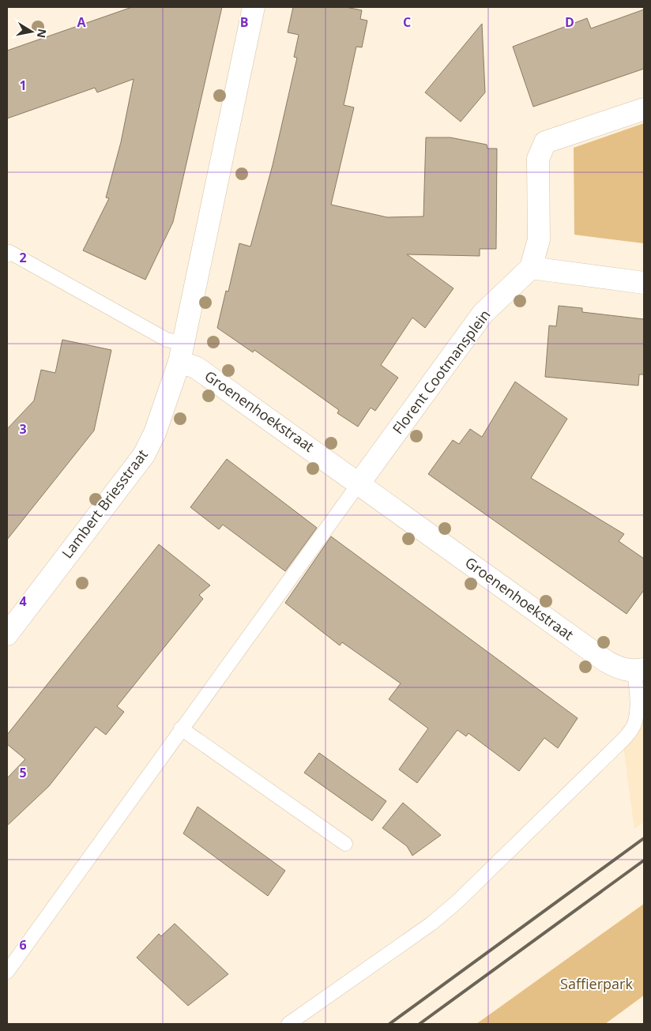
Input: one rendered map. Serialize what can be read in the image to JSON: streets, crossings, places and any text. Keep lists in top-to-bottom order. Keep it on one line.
{"streets":{"street":["Florent Cootmansplein","Groenenhoekstraat","Lambert Briesstraat"]},"crossings":[["Florent Cootmansplein","Groenenhoekstraat"],["Groenenhoekstraat","Lambert Briesstraat"]],"parks":["Saffierpark"],"north":"right","grid":{"columns":["A","B","C","D"],"rows":["1","2","3","4","5","6"]}}
